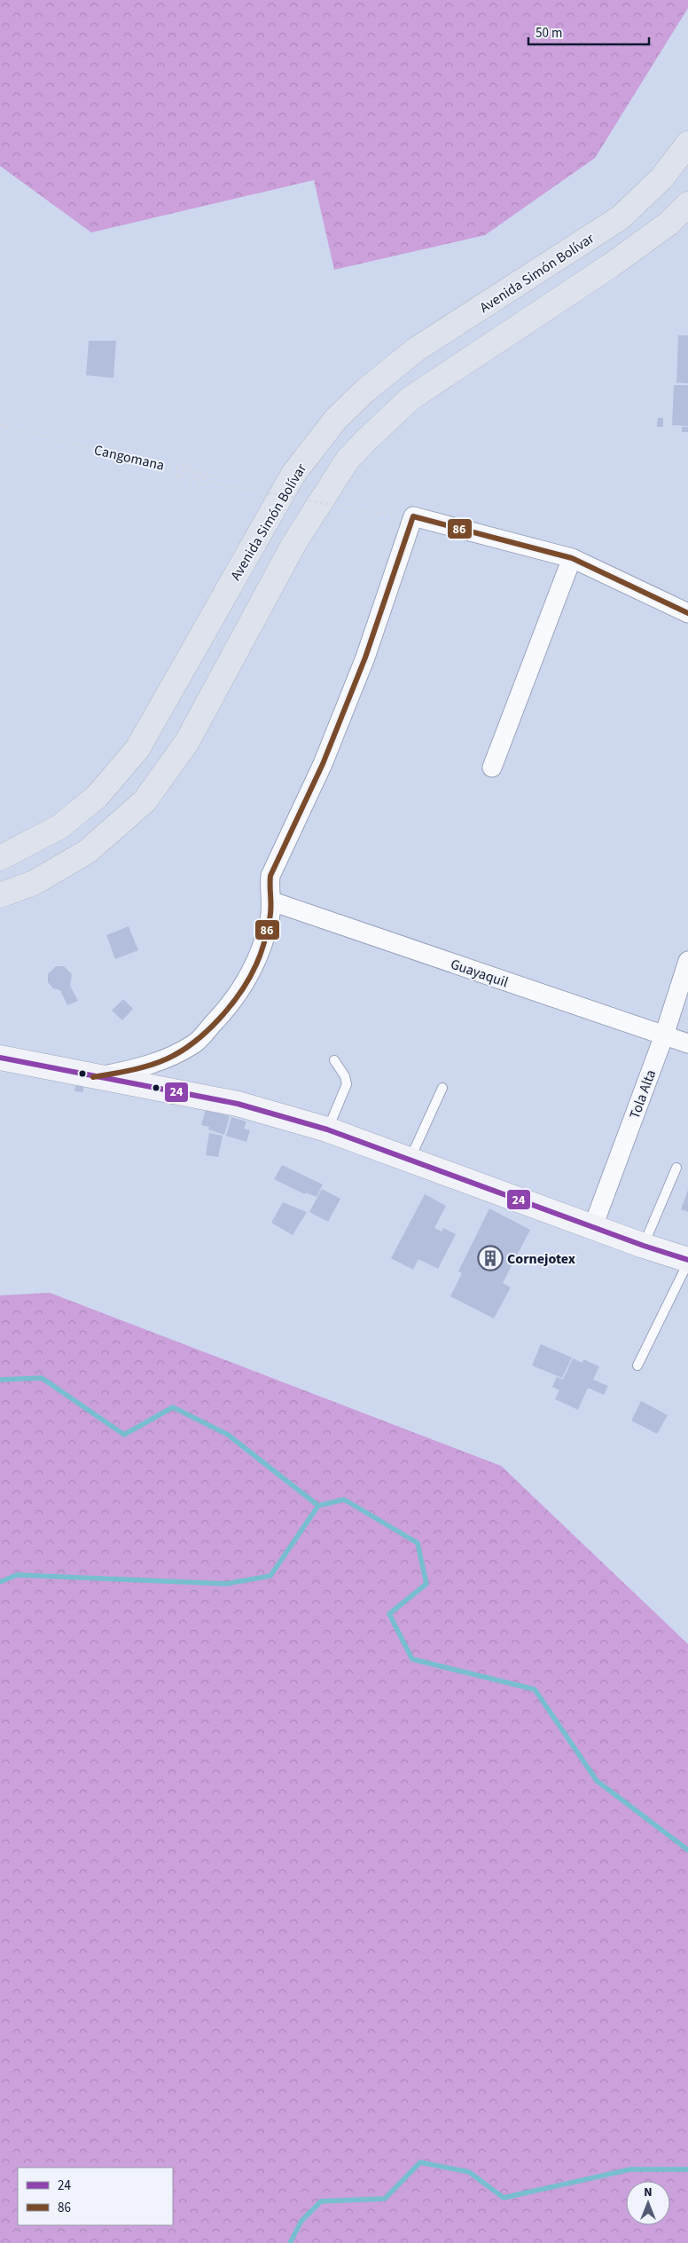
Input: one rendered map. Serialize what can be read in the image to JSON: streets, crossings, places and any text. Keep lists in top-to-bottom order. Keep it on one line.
{"streets":{"highway":["Avenida Simón Bolívar"],"street":["Guayaquil","Tola Alta"],"path":["Cangomana"]},"crossings":[["Guayaquil","Tola Alta"]],"places":{"building":["Cornejotex"]},"lines":["transit line 86","transit line 24"],"legend":["24","86"],"scale_bar":"50 m","north":"top"}
